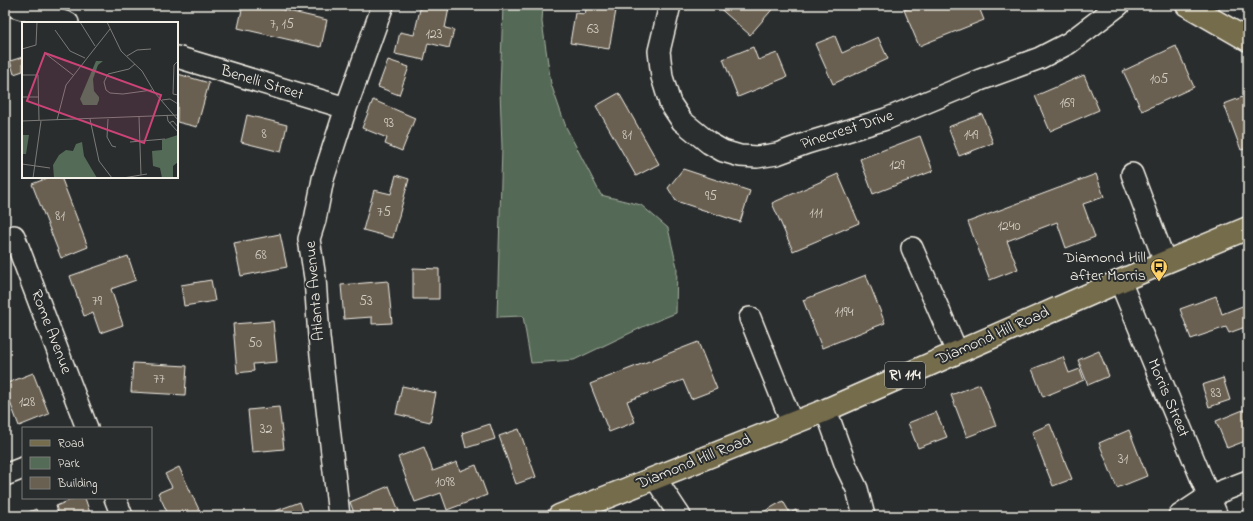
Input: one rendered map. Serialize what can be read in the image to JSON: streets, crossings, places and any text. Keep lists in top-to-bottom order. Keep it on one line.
{"streets":{"main road":["Diamond Hill Road","RI 114"],"street":["Benelli Street","Pinecrest Drive","Atlanta Avenue","Rome Avenue","Morris Street"]},"crossings":[["Benelli Street","Atlanta Avenue"],["Diamond Hill Road","Morris Street"]],"places":{"bus stop":["Diamond Hill after Morris"]},"house_numbers":["7, 15","63","123","105","169","93","8","81","149","129","95","75","111","81","1240","68","79","53","1194","50","77","83","128","32","31","1098"],"legend":["Road","Park","Building"]}
